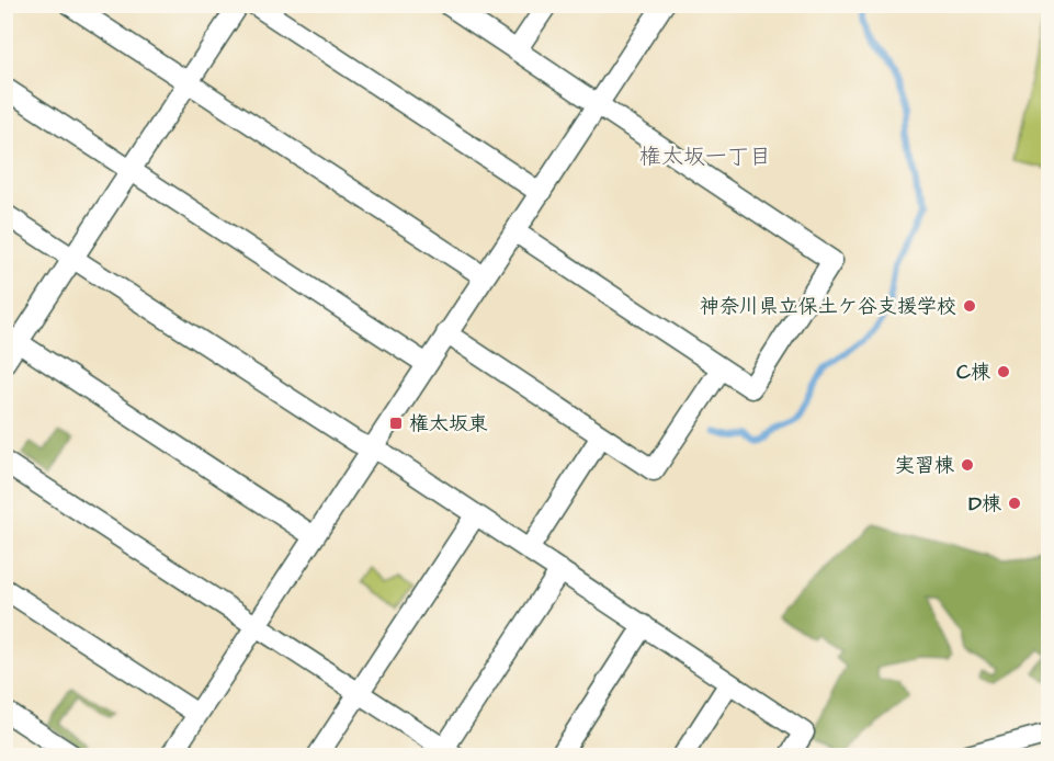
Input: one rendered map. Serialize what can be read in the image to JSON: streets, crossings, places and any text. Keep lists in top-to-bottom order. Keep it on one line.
{"districts":["権太坂一丁目"],"places":{"other":["神奈川県立保土ケ谷支援学校","C棟","実習棟","D棟"],"transit":["権太坂東"]}}
